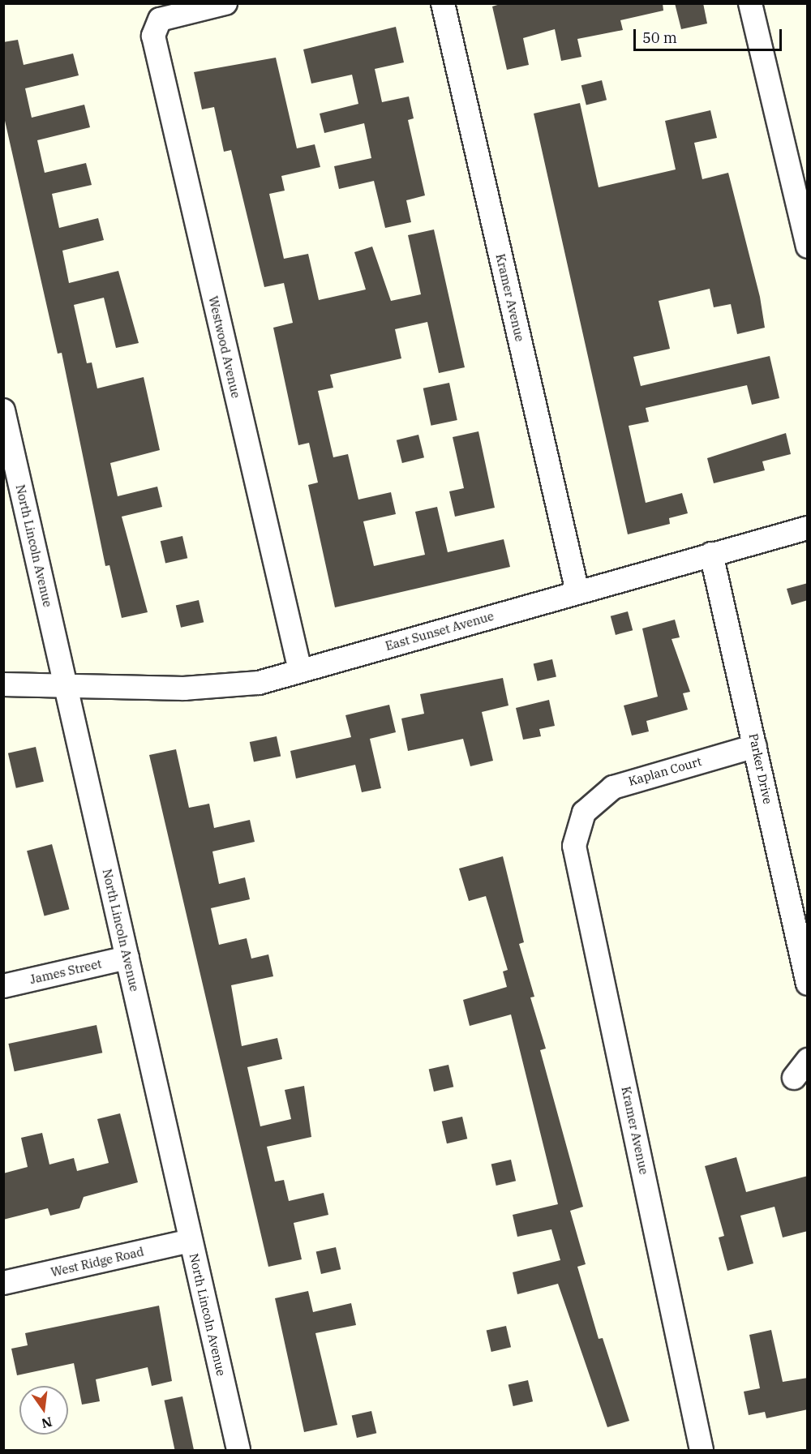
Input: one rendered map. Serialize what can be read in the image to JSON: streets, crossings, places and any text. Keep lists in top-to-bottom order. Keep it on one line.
{"streets":{"street":["Kramer Avenue","Westwood Avenue","North Lincoln Avenue","East Sunset Avenue","Parker Drive","Kaplan Court","James Street","West Ridge Road"]},"crossings":[["Kramer Avenue","East Sunset Avenue"],["Kramer Avenue","Kaplan Court"],["Westwood Avenue","East Sunset Avenue"],["North Lincoln Avenue","East Sunset Avenue"],["North Lincoln Avenue","James Street"],["North Lincoln Avenue","West Ridge Road"],["East Sunset Avenue","Parker Drive"],["Parker Drive","Kaplan Court"]],"scale_bar":"50 m","north":"bottom"}
